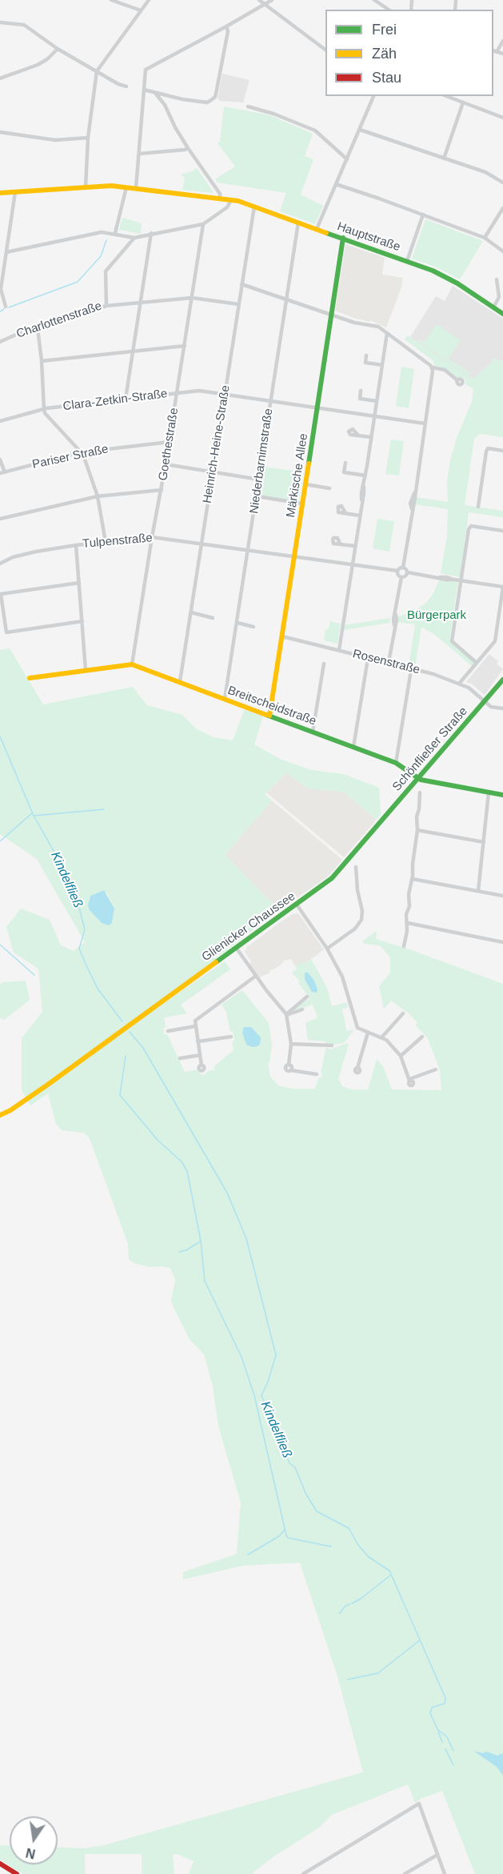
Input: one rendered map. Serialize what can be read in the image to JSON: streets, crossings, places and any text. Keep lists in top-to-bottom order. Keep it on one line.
{"streets":{"street":["Hauptstraße","Charlottenstraße","Clara-Zetkin-Straße","Goethestraße","Heinrich-Heine-Straße","Pariser Straße","Niederbarnimstraße","Märkische Allee","Tulpenstraße","Rosenstraße","Breitscheidstraße","Schönfließer Straße","Glienicker Chaussee"]},"crossings":[["Hauptstraße","Heinrich-Heine-Straße"],["Hauptstraße","Niederbarnimstraße"],["Hauptstraße","Märkische Allee"],["Clara-Zetkin-Straße","Goethestraße"],["Clara-Zetkin-Straße","Heinrich-Heine-Straße"],["Clara-Zetkin-Straße","Niederbarnimstraße"],["Clara-Zetkin-Straße","Märkische Allee"],["Goethestraße","Pariser Straße"],["Goethestraße","Tulpenstraße"],["Goethestraße","Breitscheidstraße"],["Heinrich-Heine-Straße","Tulpenstraße"],["Heinrich-Heine-Straße","Breitscheidstraße"],["Niederbarnimstraße","Tulpenstraße"],["Niederbarnimstraße","Breitscheidstraße"],["Märkische Allee","Tulpenstraße"],["Märkische Allee","Rosenstraße"],["Märkische Allee","Breitscheidstraße"],["Rosenstraße","Schönfließer Straße"],["Breitscheidstraße","Schönfließer Straße"],["Schönfließer Straße","Glienicker Chaussee"]],"water":["Kindelfließ"],"parks":["Bürgerpark"],"legend":["Frei","Zäh","Stau"],"north":"bottom"}
